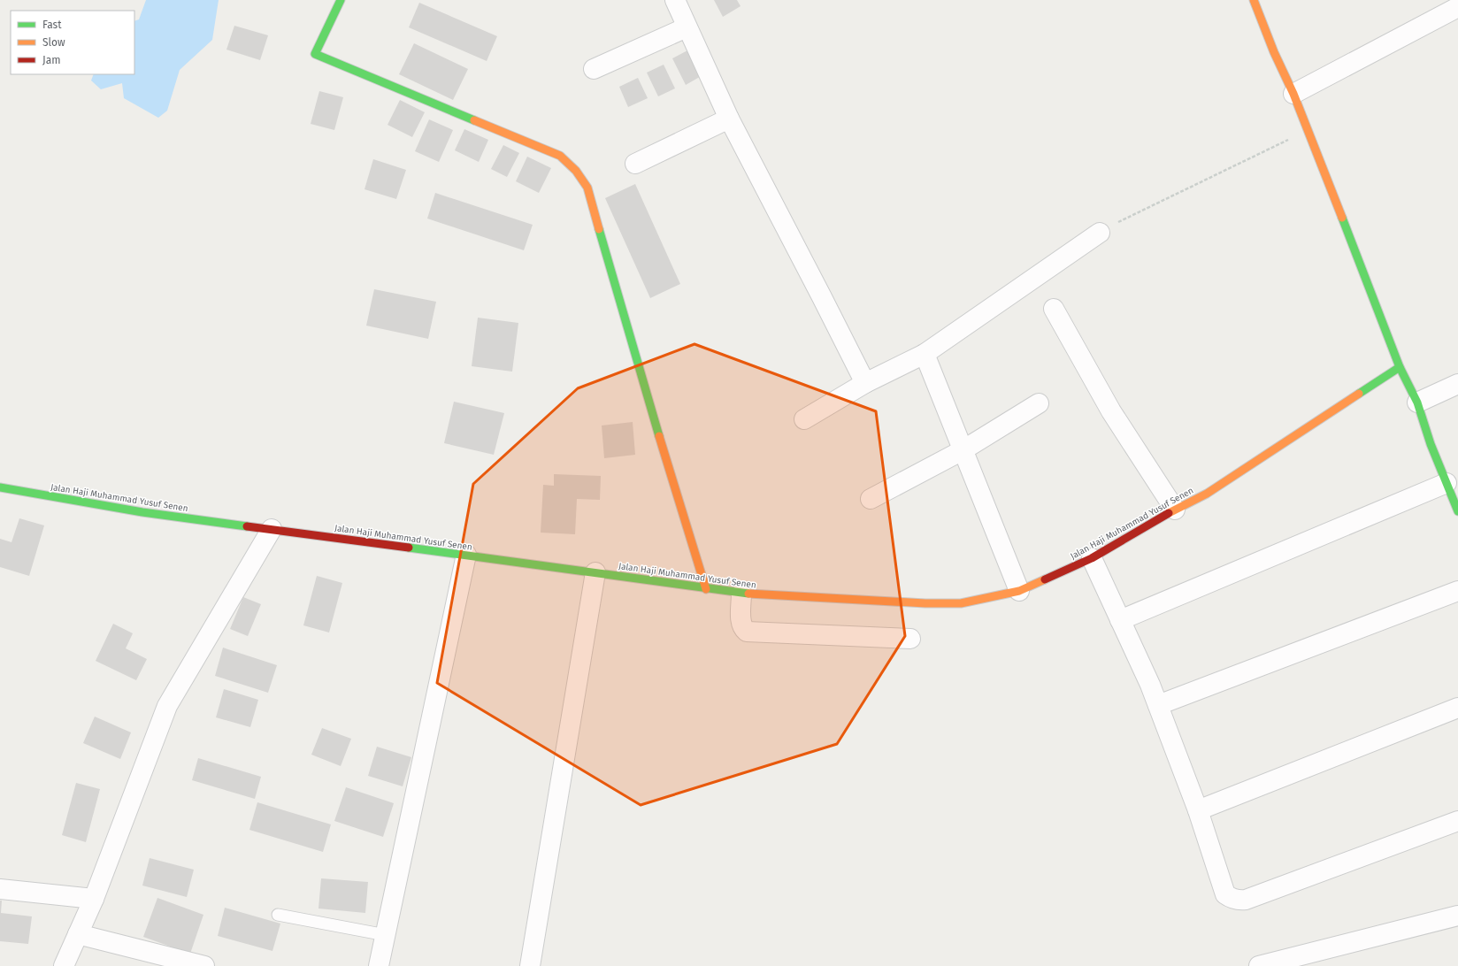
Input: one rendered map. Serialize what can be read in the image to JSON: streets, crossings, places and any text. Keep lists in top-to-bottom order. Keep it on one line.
{"streets":{"street":["Jalan Haji Muhammad Yusuf Senen"]},"legend":["Fast","Slow","Jam"]}
